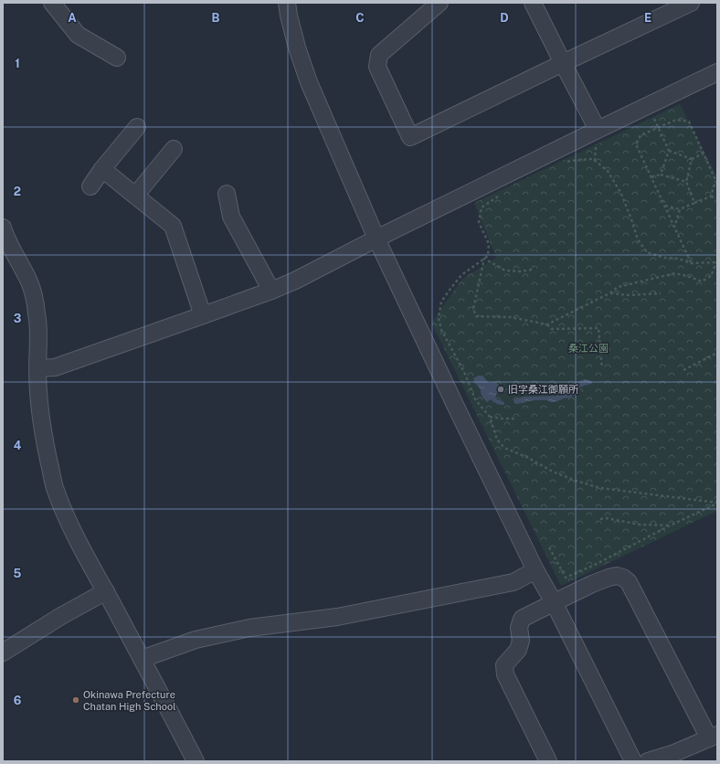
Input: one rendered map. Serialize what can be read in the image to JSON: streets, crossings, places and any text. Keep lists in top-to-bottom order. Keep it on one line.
{"parks":["桑江公園"],"places":["旧字桑江御願所","Okinawa Prefecture Chatan High School"],"grid":{"columns":["A","B","C","D","E"],"rows":["1","2","3","4","5","6"]}}
